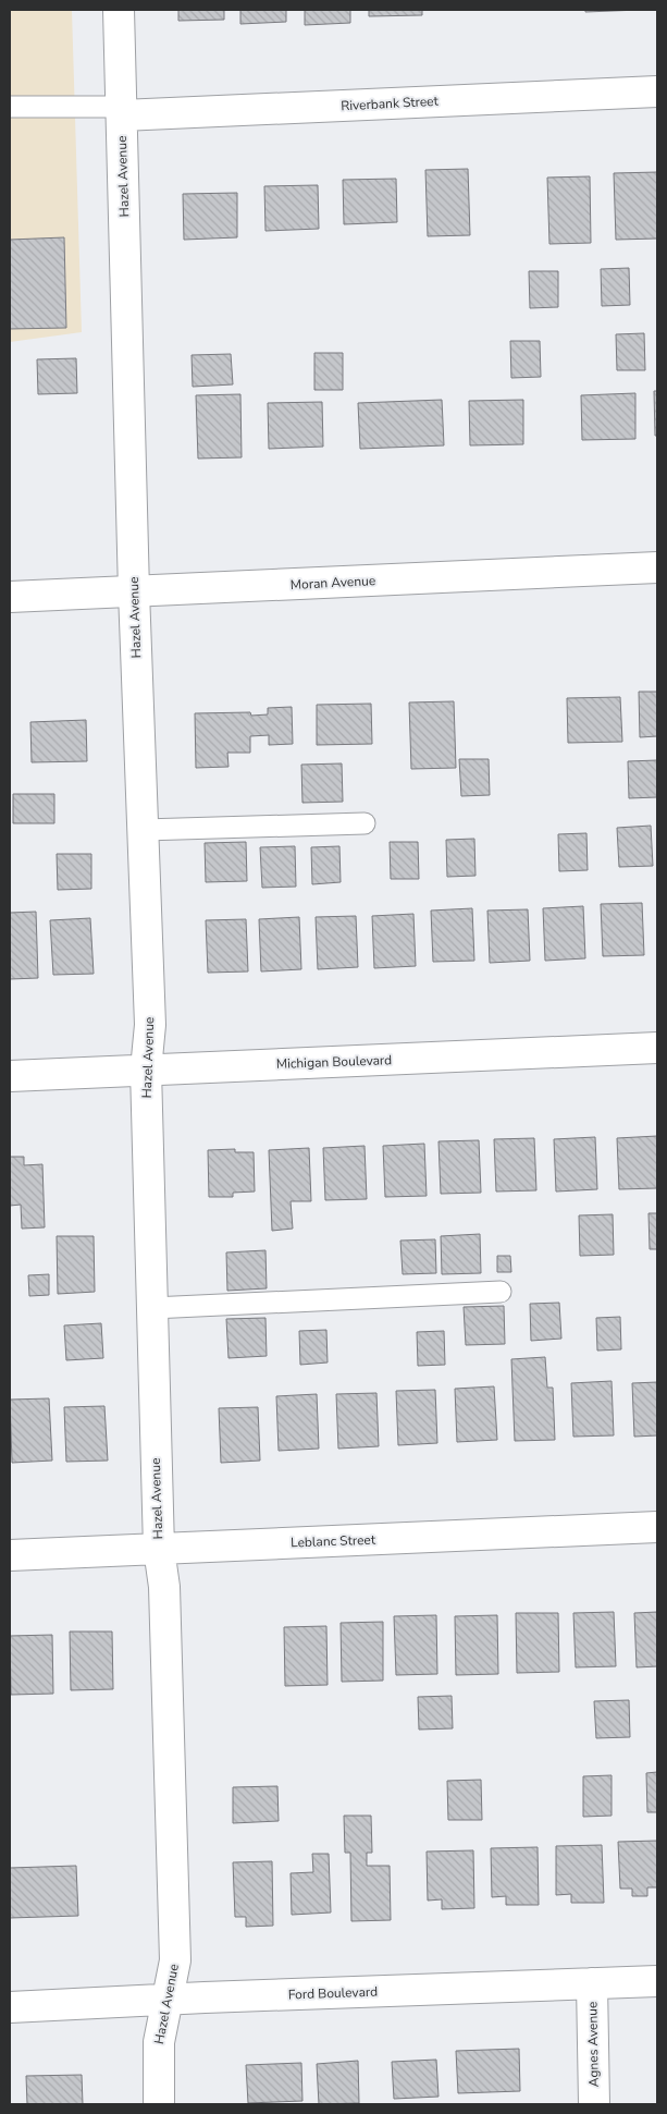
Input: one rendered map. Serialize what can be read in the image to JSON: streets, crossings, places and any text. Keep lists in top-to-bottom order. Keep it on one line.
{"streets":{"street":["Riverbank Street","Hazel Avenue","Moran Avenue","Michigan Boulevard","Leblanc Street","Ford Boulevard","Agnes Avenue"]},"crossings":[["Riverbank Street","Hazel Avenue"],["Hazel Avenue","Moran Avenue"],["Hazel Avenue","Michigan Boulevard"],["Hazel Avenue","Leblanc Street"],["Hazel Avenue","Ford Boulevard"],["Ford Boulevard","Agnes Avenue"]]}
